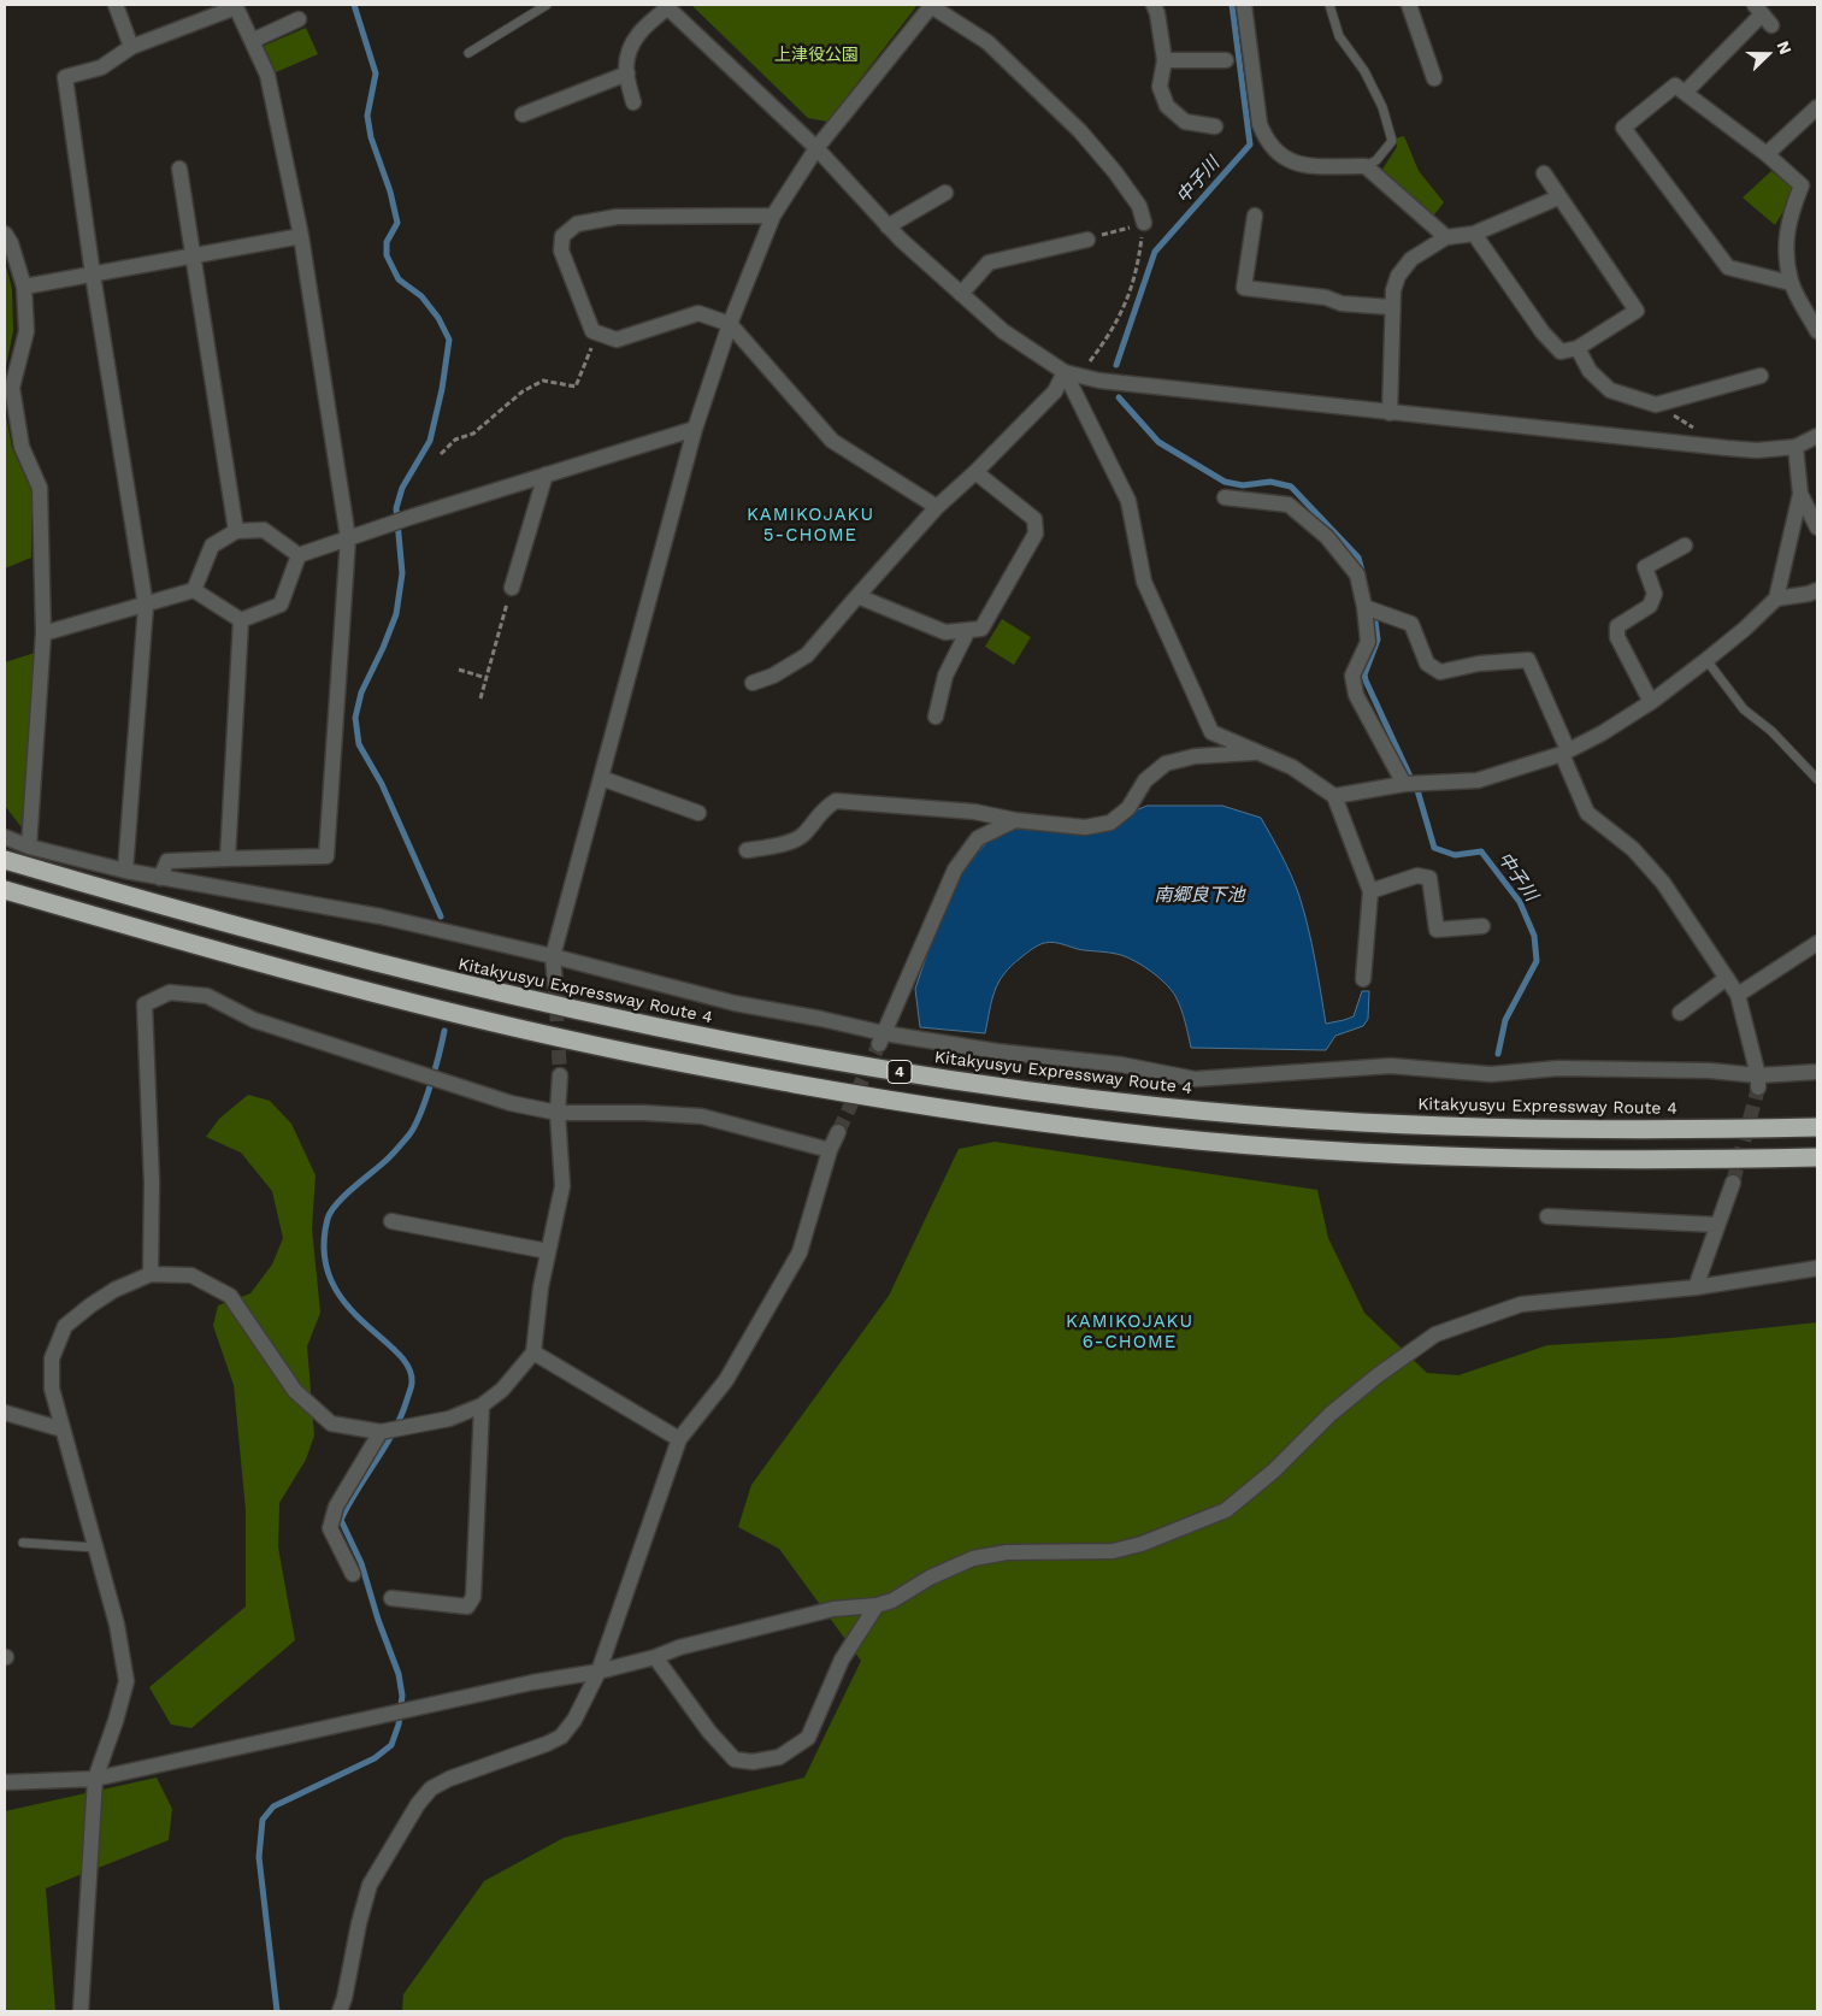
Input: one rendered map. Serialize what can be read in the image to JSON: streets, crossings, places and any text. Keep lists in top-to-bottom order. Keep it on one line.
{"streets":{"highway":["Kitakyusyu Expressway Route 4","4"]},"districts":["KAMIKOJAKU 5-CHOME","KAMIKOJAKU 6-CHOME"],"water":["中子川","南郷良下池"],"parks":["上津役公園"],"north":"right"}
